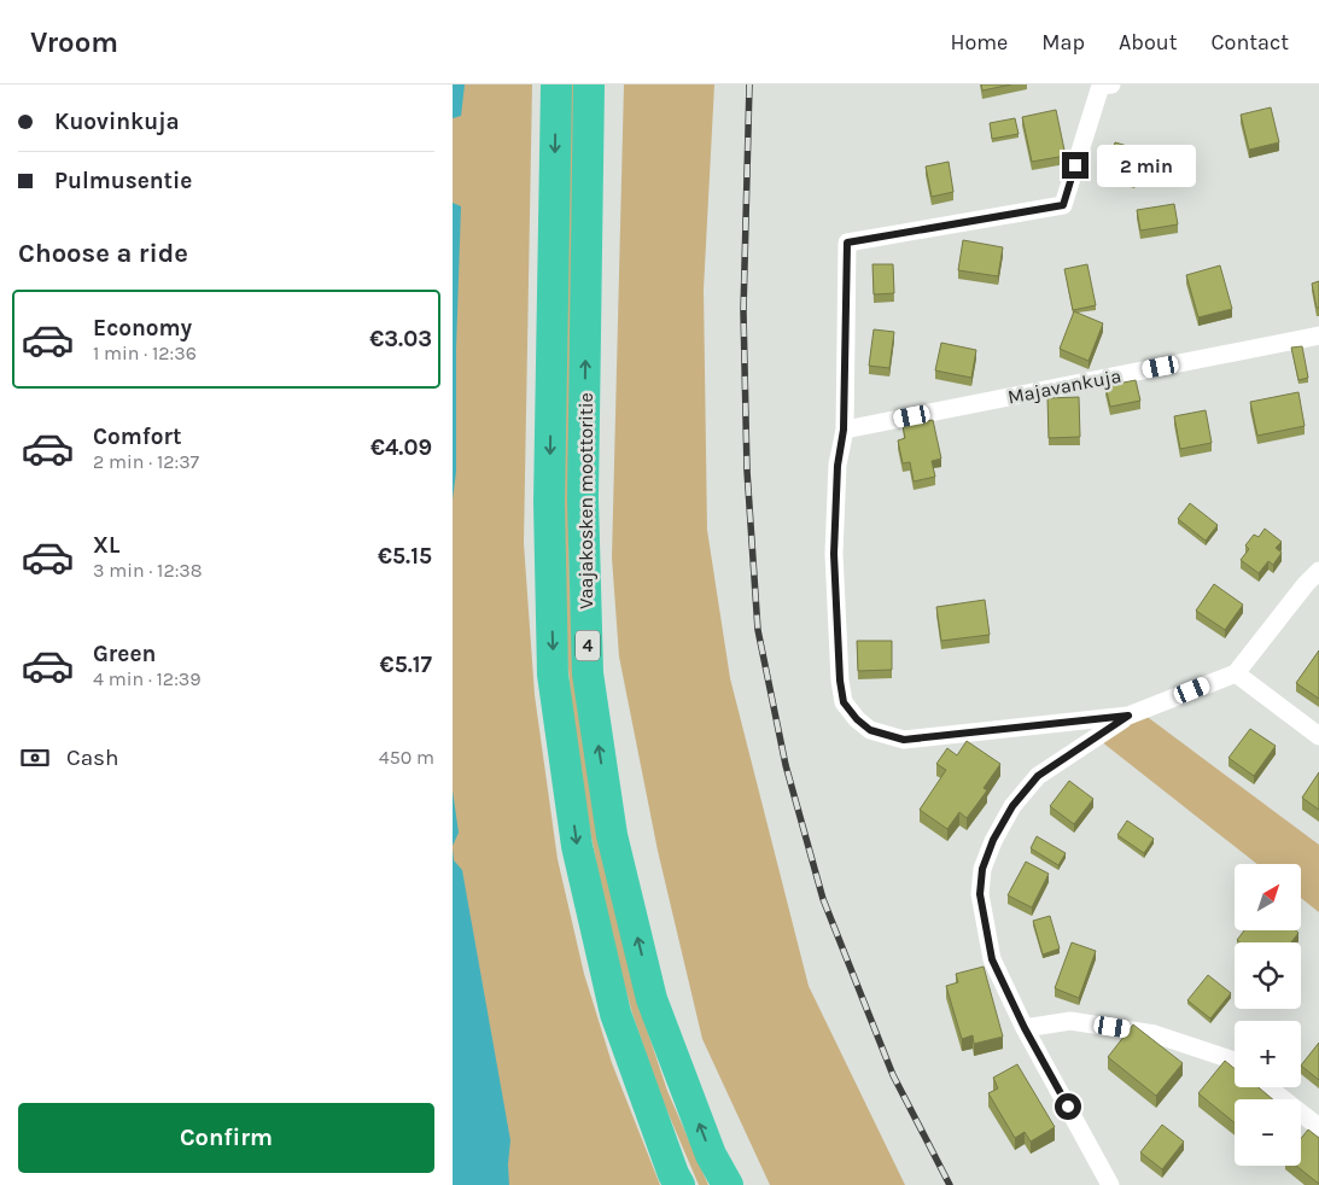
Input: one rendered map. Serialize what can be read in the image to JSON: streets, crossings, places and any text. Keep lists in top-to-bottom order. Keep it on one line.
{"streets":{"highway":["Vaajakosken moottoritie","4"],"street":["Majavankuja"]},"north":"top right","page":{"header":"Vroom","nav":["Home","Map","About","Contact"],"banner":["Kuovinkuja","Pulmusentie"],"bubble":"2 min","heading":"Choose a ride","list":[{"name":"Economy","note":"1 min · 12:36","value":"€3.03"},{"name":"Comfort","note":"2 min · 12:37","value":"€4.09"},{"name":"XL","note":"3 min · 12:38","value":"€5.15"},{"name":"Green","note":"4 min · 12:39","value":"€5.17"}],"pay":["Cash","450 m"],"map_buttons":["+","−"],"buttons":"Confirm"}}
